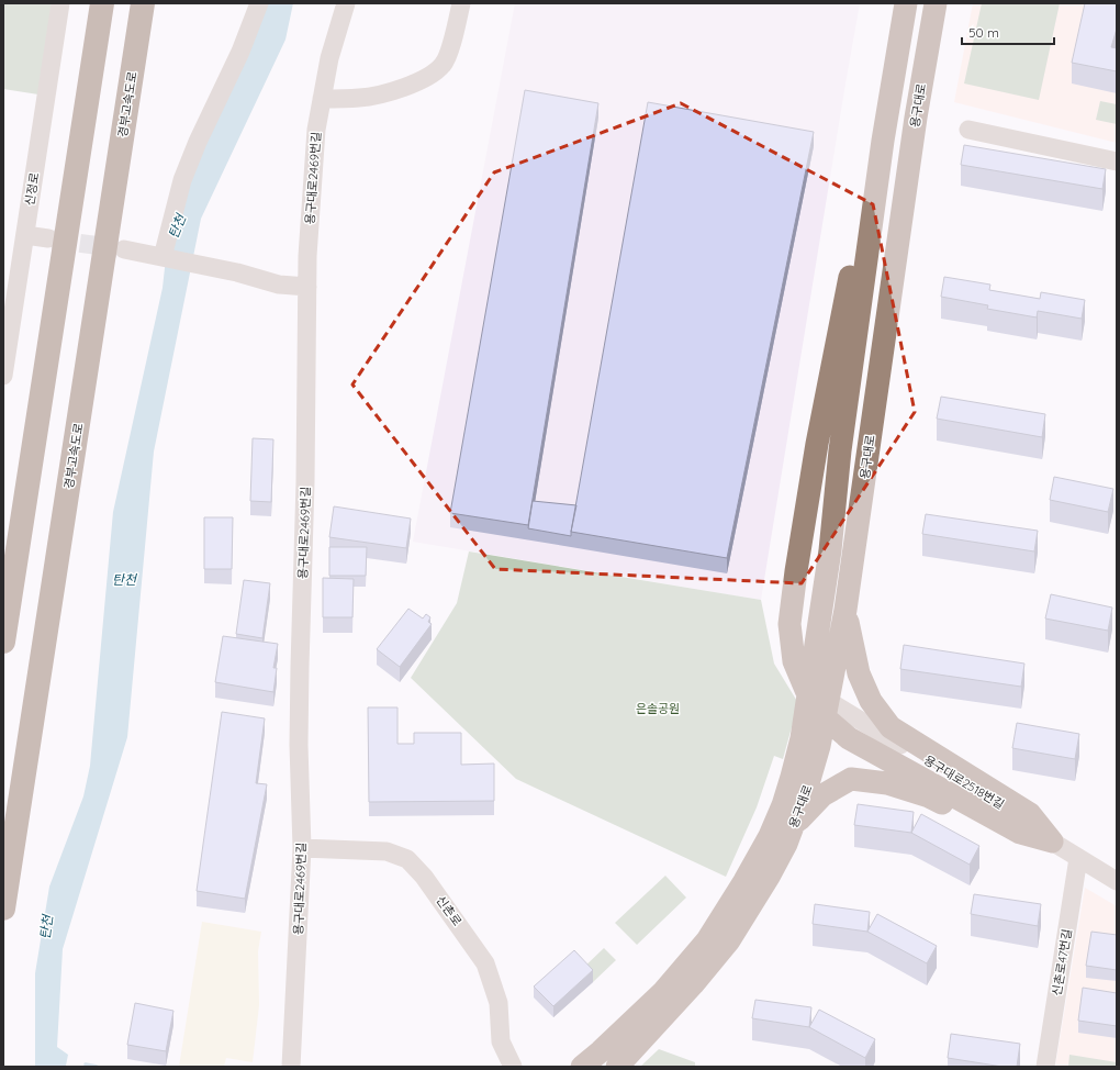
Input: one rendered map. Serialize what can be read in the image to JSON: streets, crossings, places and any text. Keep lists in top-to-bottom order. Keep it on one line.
{"streets":{"highway":["경부고속도로"],"main road":["용구대로"],"street":["용구대로2469번길","신정로","용구대로2518번길","신촌로","신촌로47번길"]},"crossings":[["용구대로","용구대로2518번길"],["용구대로2469번길","신촌로"],["용구대로2518번길","신촌로47번길"]],"water":["탄천"],"parks":["은솔공원"],"scale_bar":"50 m"}
